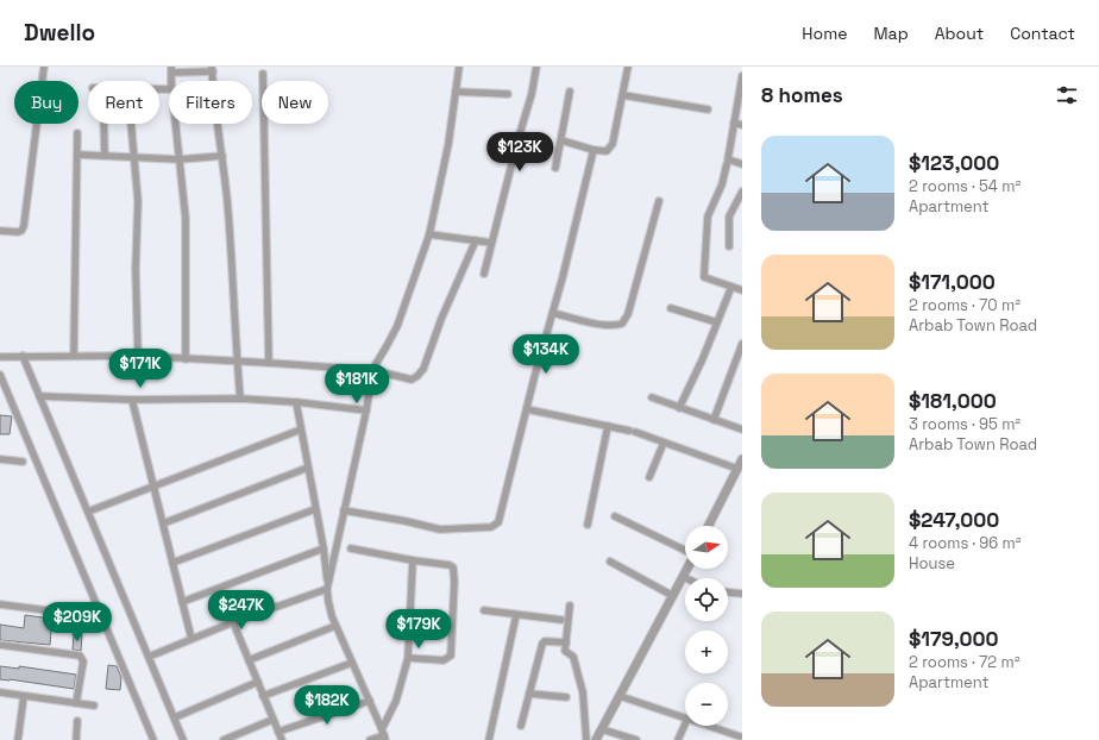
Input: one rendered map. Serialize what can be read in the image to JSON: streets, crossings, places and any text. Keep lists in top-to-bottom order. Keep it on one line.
{"north":"right","page":{"header":"Dwello","nav":["Home","Map","About","Contact"],"heading":"8 homes","chip":["Buy","Rent","Filters","New"],"list":[{"name":"$123,000","note":"2 rooms · 54 m² · Apartment"},{"name":"$171,000","note":"2 rooms · 70 m² · Arbab Town Road"},{"name":"$181,000","note":"3 rooms · 95 m² · Arbab Town Road"},{"name":"$247,000","note":"4 rooms · 96 m² · House"},{"name":"$179,000","note":"2 rooms · 72 m² · Apartment"}],"price":["$123K","$134K","$171K","$181K","$247K","$209K","$179K","$182K"],"map_buttons":["+","−"]}}
